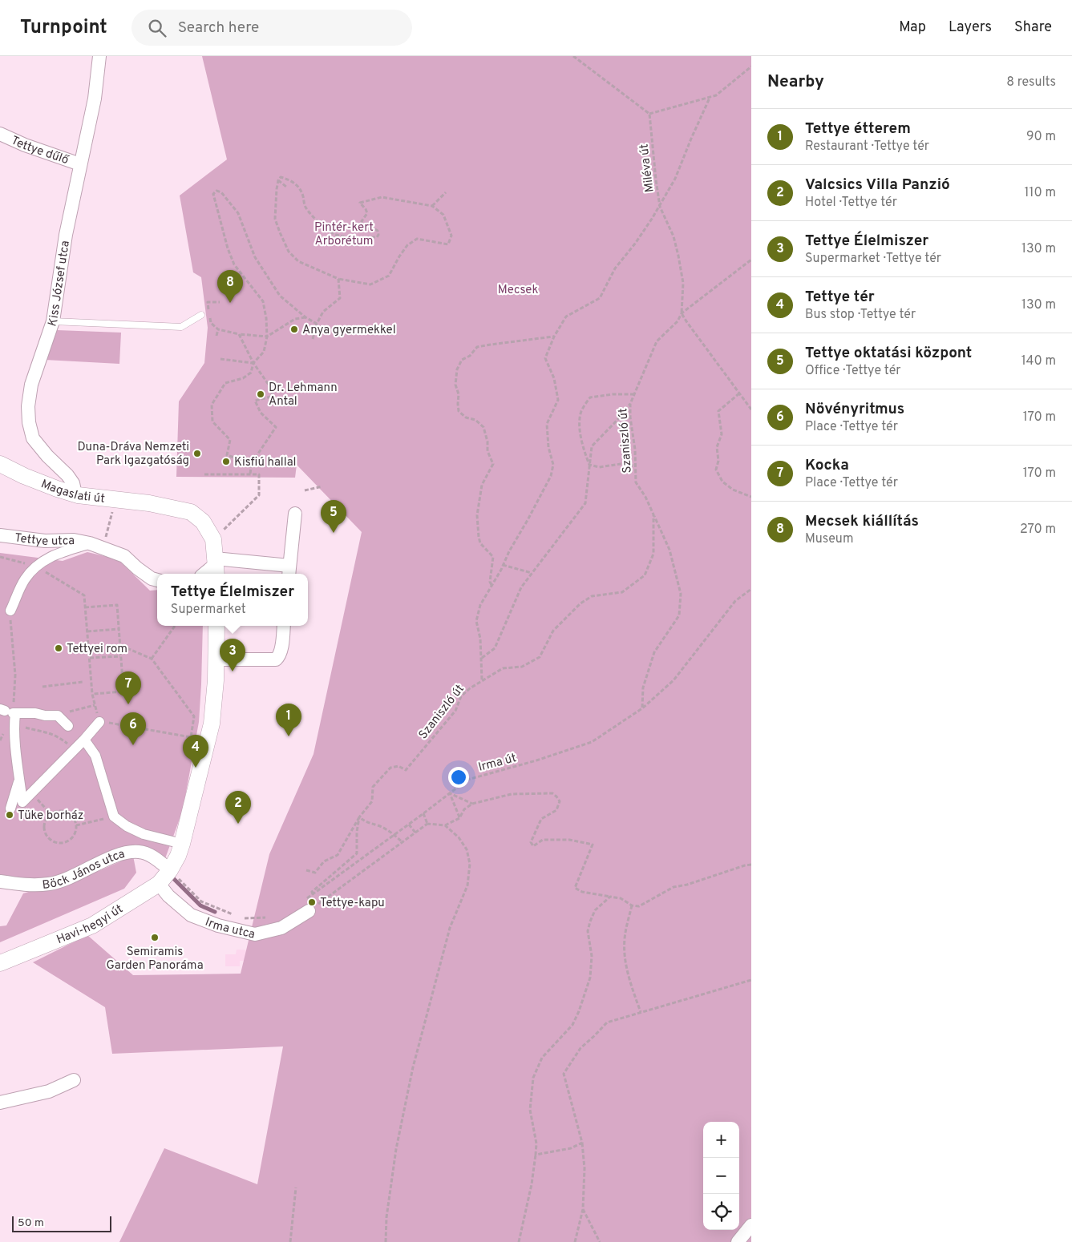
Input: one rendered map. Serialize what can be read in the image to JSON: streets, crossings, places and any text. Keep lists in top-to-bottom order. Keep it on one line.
{"streets":{"street":["Tettye dűlő","Kiss József utca","Magaslati út","Tettye utca","Böck János utca","Havi-hegyi út","Irma utca"],"path":["Miléva út","Szaniszló út","Irma út"]},"crossings":[["Tettye dűlő","Kiss József utca"],["Miléva út","Szaniszló út"],["Kiss József utca","Magaslati út"],["Irma út","Irma utca"],["Böck János utca","Havi-hegyi út"],["Havi-hegyi út","Irma utca"]],"parks":["Pintér-kert Arborétum","Mecsek"],"places":["Anya gyermekkel","Dr. Lehmann Antal","Duna-Dráva Nemzeti Park Igazgatóság","Kisfiú hallal","Tettyei rom","Tüke borház","Tettye-kapu","Semiramis Garden Panoráma"],"scale_bar":"50 m","page":{"header":"Turnpoint","search":"Search here","nav":["Map","Layers","Share"],"heading":["Nearby","8 results"],"list":[{"mark":"1","name":"Tettye étterem","note":"Restaurant · Tettye tér","value":"90 m"},{"mark":"2","name":"Valcsics Villa Panzió","note":"Hotel · Tettye tér","value":"110 m"},{"mark":"3","name":"Tettye Élelmiszer","note":"Supermarket · Tettye tér","value":"130 m"},{"mark":"4","name":"Tettye tér","note":"Bus stop · Tettye tér","value":"130 m"},{"mark":"5","name":"Tettye oktatási központ","note":"Office · Tettye tér","value":"140 m"},{"mark":"6","name":"Növényritmus","note":"Place · Tettye tér","value":"170 m"},{"mark":"7","name":"Kocka","note":"Place · Tettye tér","value":"170 m"},{"mark":"8","name":"Mecsek kiállítás","note":"Museum","value":"270 m"}],"pins":["8","5","3","7","1","6","4","2"],"popup":["Tettye Élelmiszer","Supermarket"],"map_buttons":["+","−"],"scale":"50 m"}}
